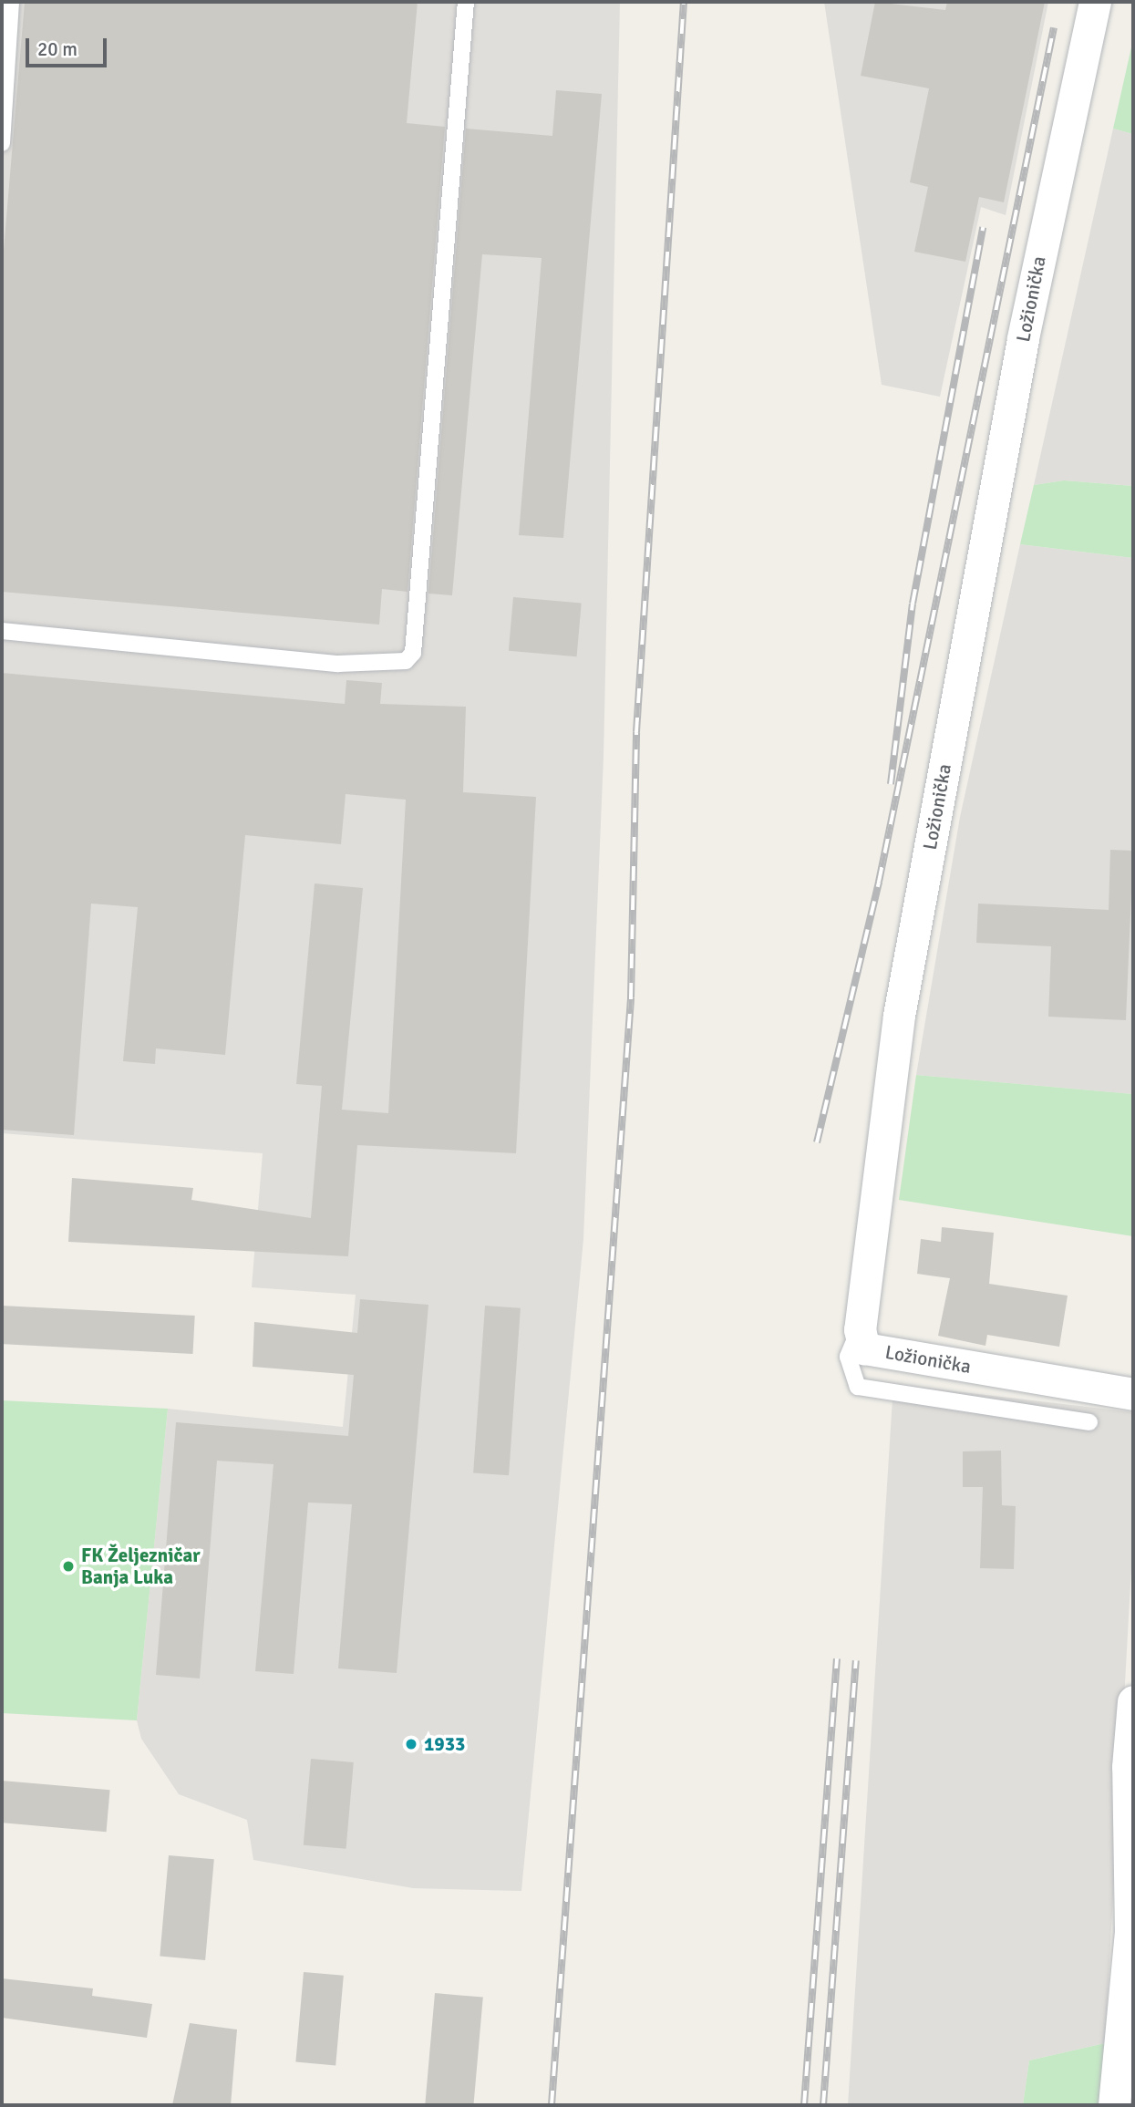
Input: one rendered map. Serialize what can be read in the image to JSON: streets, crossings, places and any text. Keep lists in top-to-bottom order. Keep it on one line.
{"streets":{"street":["Ložionička"]},"places":["FK Željezničar Banja Luka","1933"],"scale_bar":"20 m"}
